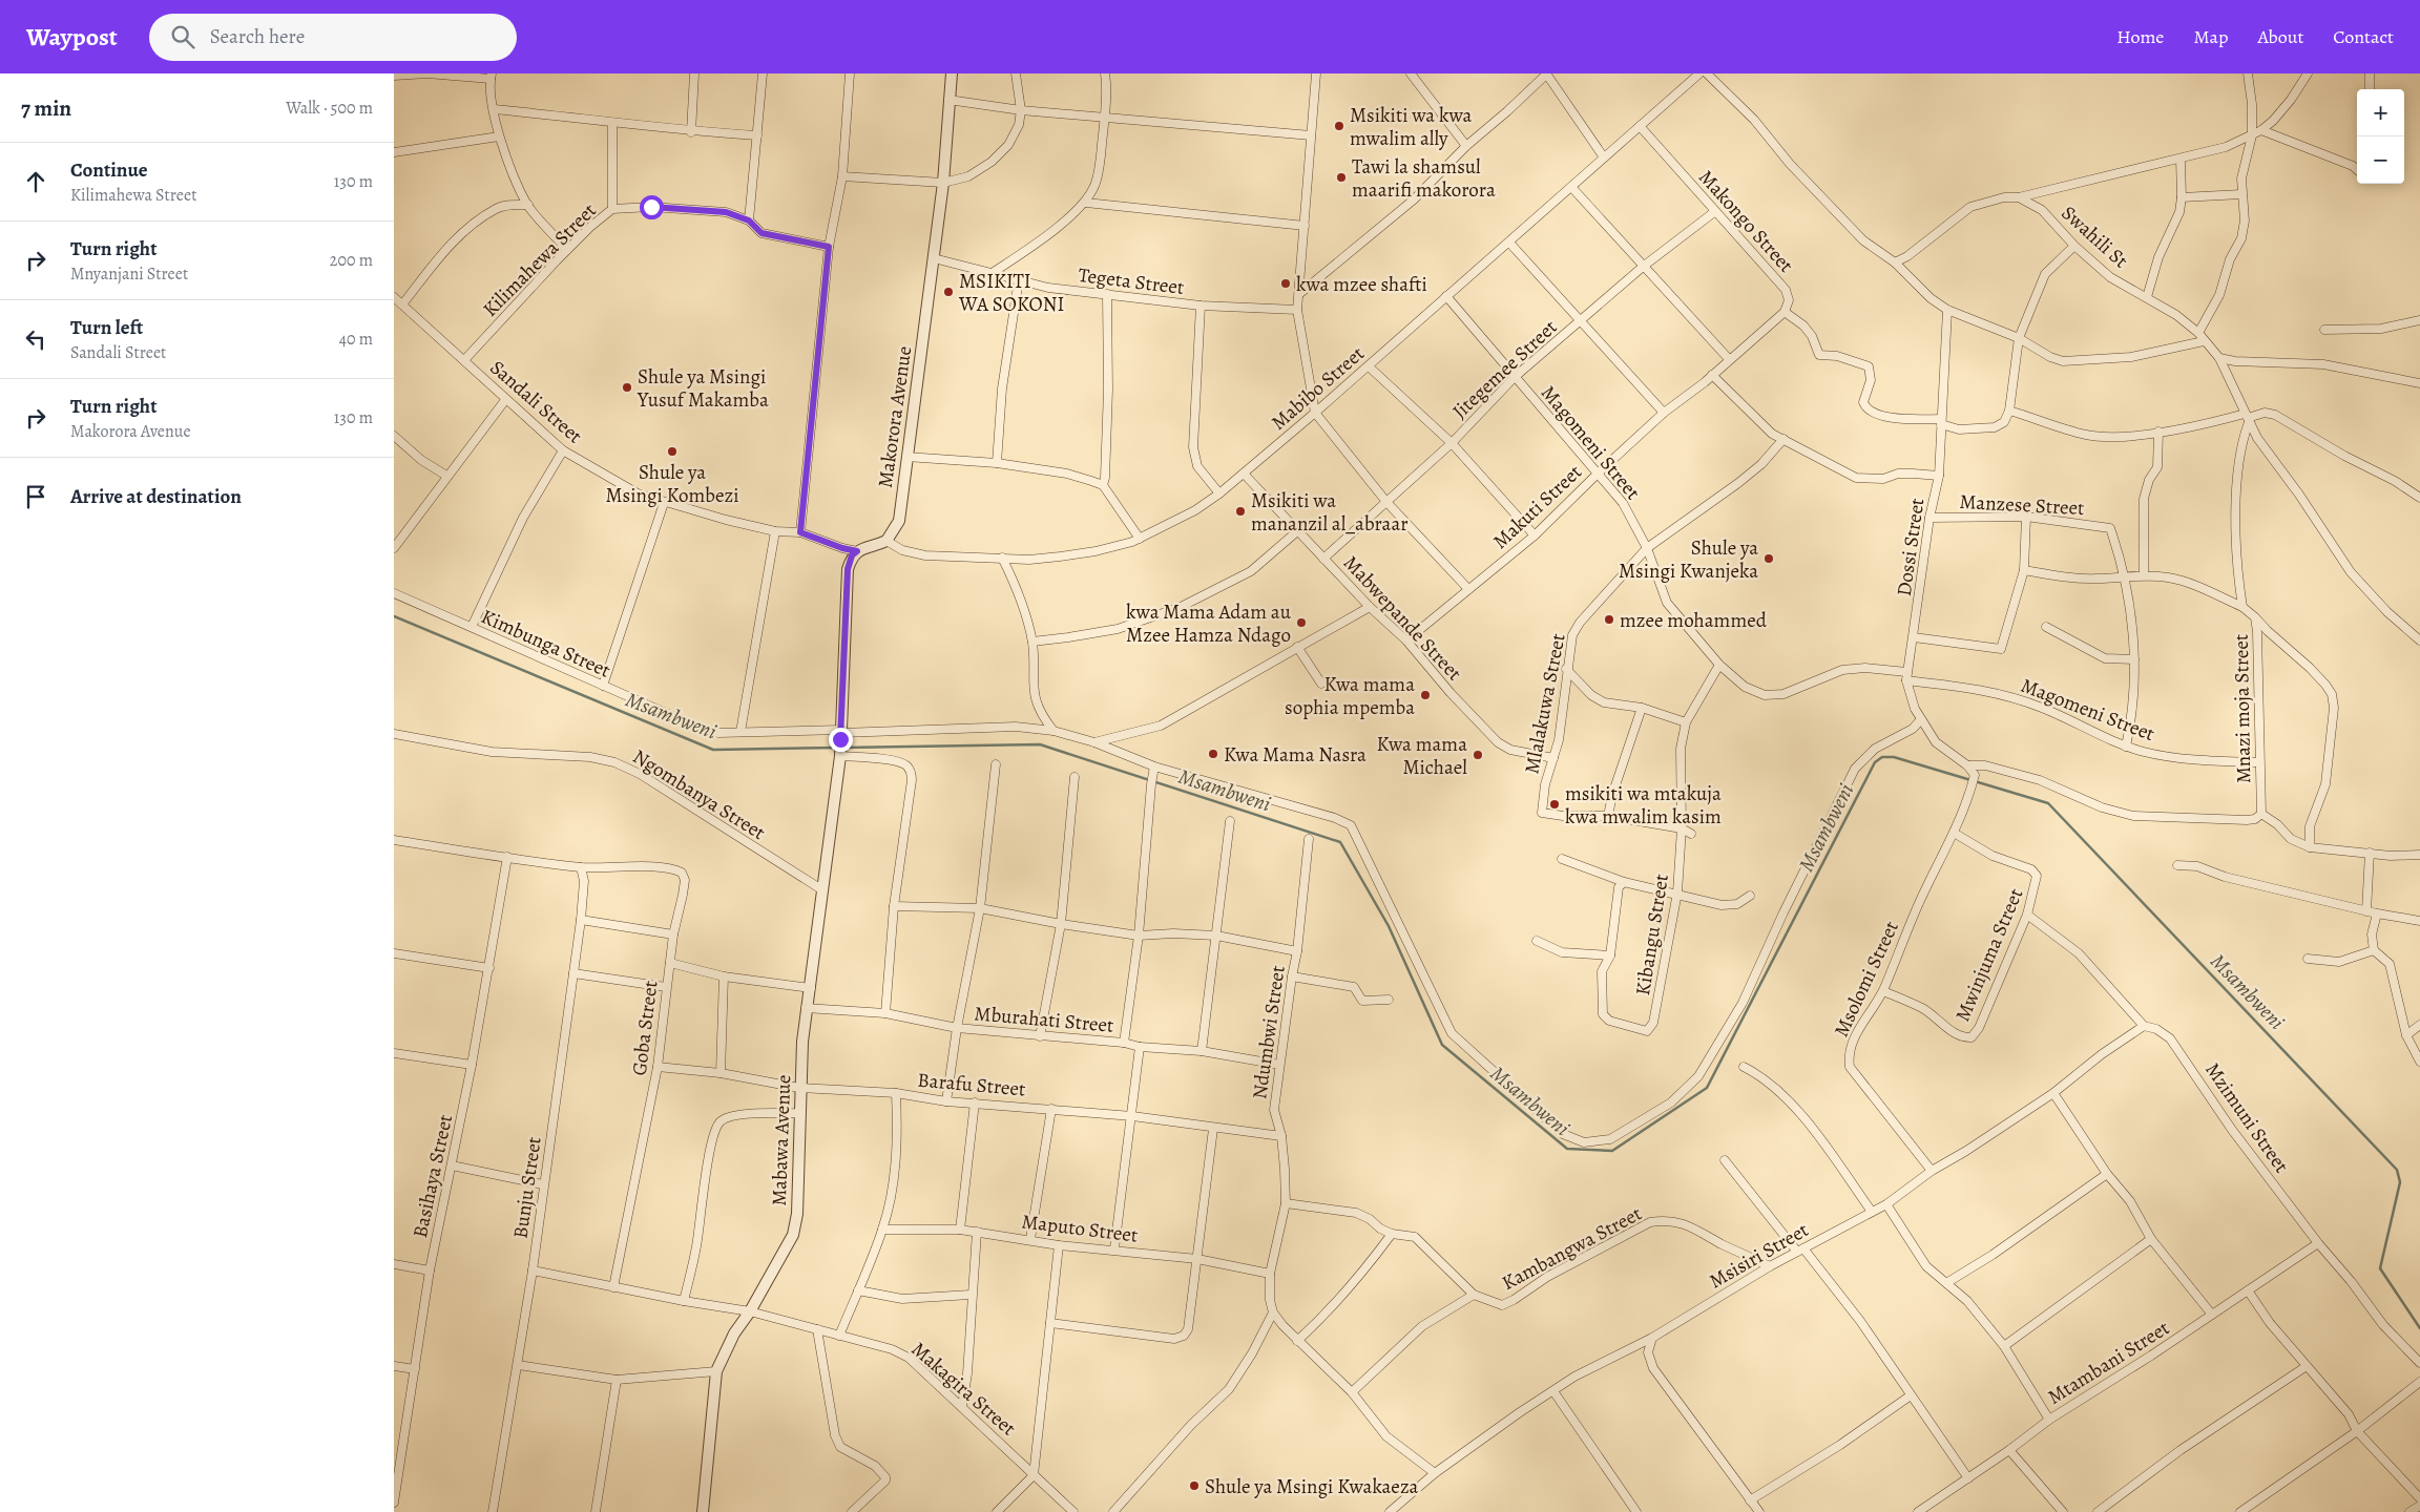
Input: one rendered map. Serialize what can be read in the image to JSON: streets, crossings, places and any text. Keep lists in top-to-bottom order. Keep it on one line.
{"streets":{"street":["Makongo Street","Swahili St","Kilimahewa Street","Tegeta Street","Jitegemee Street","Mabibo Street","Sandali Street","Makorora Avenue","Magomeni Street","Manzese Street","Makuti Street","Dossi Street","Mabwepande Street","Kimbunga Street","Mlalakuwa Street","Mnazi moja Street","Ngombanya Street","Kibangu Street","Mwinjuma Street","Msolomi Street","Mburahati Street","Goba Street","Ndumbwi Street","Barafu Street","Mzimuni Street","Mabawa Avenue","Basihaya Street","Bunju Street","Maputo Street","Kambangwa Street","Msisiri Street","Mtambani Street","Makagira Street"]},"crossings":[["Makongo Street","Jitegemee Street"],["Makongo Street","Mabibo Street"],["Makongo Street","Makuti Street"],["Swahili St","Mnazi moja Street"],["Kilimahewa Street","Sandali Street"],["Tegeta Street","Makorora Avenue"],["Jitegemee Street","Magomeni Street"],["Jitegemee Street","Mabwepande Street"],["Mabibo Street","Makorora Avenue"],["Mabibo Street","Magomeni Street"],["Mabibo Street","Mabwepande Street"],["Magomeni Street","Manzese Street"],["Magomeni Street","Makuti Street"],["Magomeni Street","Dossi Street"],["Magomeni Street","Mlalakuwa Street"],["Magomeni Street","Mnazi moja Street"],["Magomeni Street","Kibangu Street"],["Manzese Street","Dossi Street"],["Makuti Street","Mabwepande Street"],["Dossi Street","Kimbunga Street"],["Dossi Street","Msolomi Street"],["Mabwepande Street","Mlalakuwa Street"],["Kimbunga Street","Mabawa Avenue"],["Mlalakuwa Street","Kibangu Street"],["Ngombanya Street","Mabawa Avenue"],["Mwinjuma Street","Msolomi Street"],["Mwinjuma Street","Mzimuni Street"],["Msolomi Street","Msisiri Street"],["Mburahati Street","Ndumbwi Street"],["Mburahati Street","Mabawa Avenue"],["Goba Street","Barafu Street"],["Goba Street","Bunju Street"],["Goba Street","Makagira Street"],["Ndumbwi Street","Barafu Street"],["Ndumbwi Street","Maputo Street"],["Ndumbwi Street","Kambangwa Street"],["Barafu Street","Mabawa Avenue"],["Mzimuni Street","Msisiri Street"],["Mzimuni Street","Mtambani Street"],["Mabawa Avenue","Makagira Street"],["Bunju Street","Makagira Street"],["Kambangwa Street","Msisiri Street"]],"water":["Msambweni"],"places":["Msikiti wa kwa mwalim ally","Tawi la shamsul maarifi makorora","kwa mzee shafti","MSIKITI WA SOKONI","Shule ya Msingi Yusuf Makamba","Shule ya Msingi Kombezi","Msikiti wa mananzil al_abraar","Shule ya Msingi Kwanjeka","mzee mohammed","kwa Mama Adam au Mzee Hamza Ndago","Kwa mama sophia mpemba","Kwa Mama Nasra","Kwa mama Michael","msikiti wa mtakuja kwa mwalim kasim","Shule ya Msingi Kwakaeza"],"page":{"header":"Waypost","search":"Search here","nav":["Home","Map","About","Contact"],"heading":["7 min","Walk · 500 m"],"map_buttons":["+","−"],"list":[["Continue","Kilimahewa Street","130 m"],["Turn right","Mnyanjani Street","200 m"],["Turn left","Sandali Street","40 m"],["Turn right","Makorora Avenue","130 m"],"Arrive at destination"]}}
